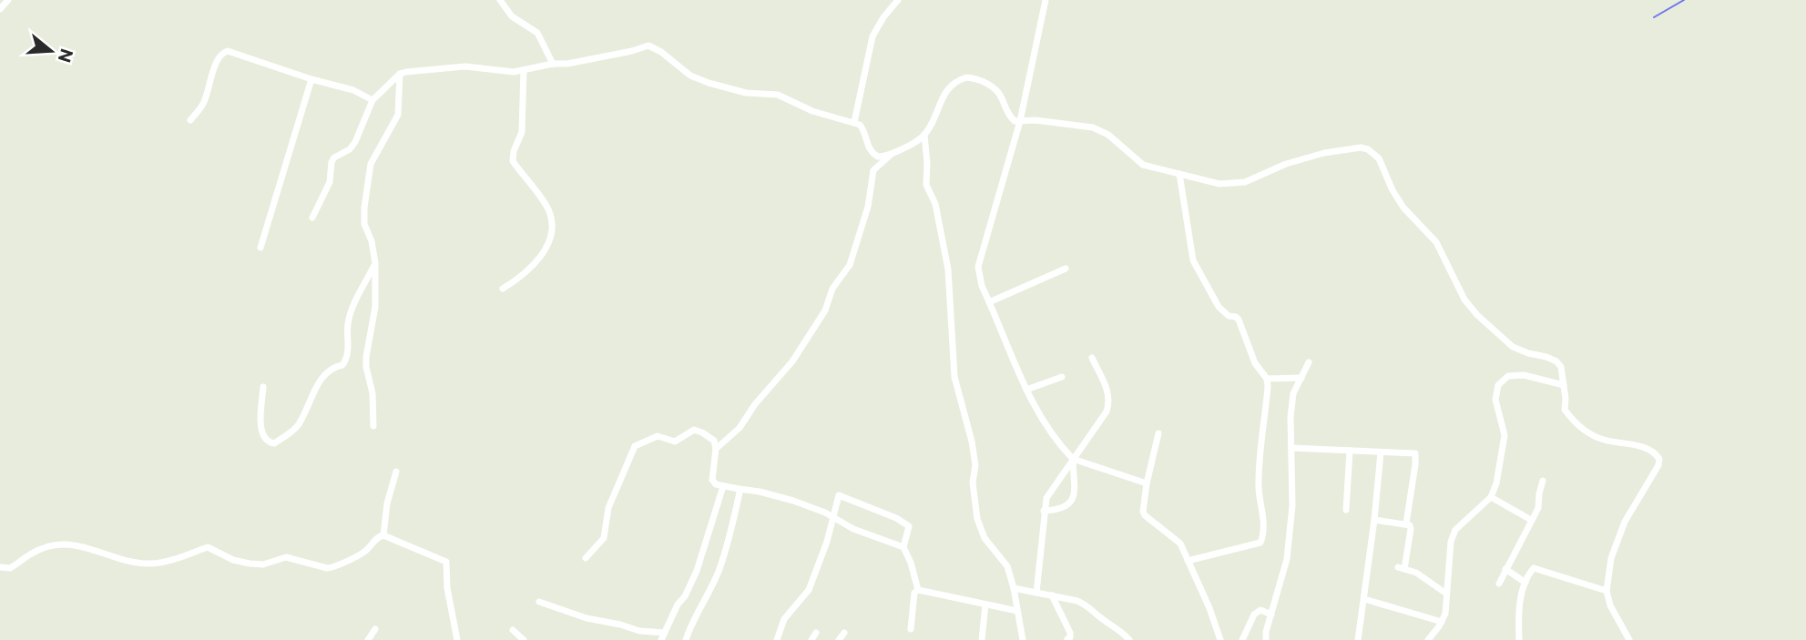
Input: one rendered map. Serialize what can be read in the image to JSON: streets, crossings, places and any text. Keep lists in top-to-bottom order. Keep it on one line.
{"north":"right"}
